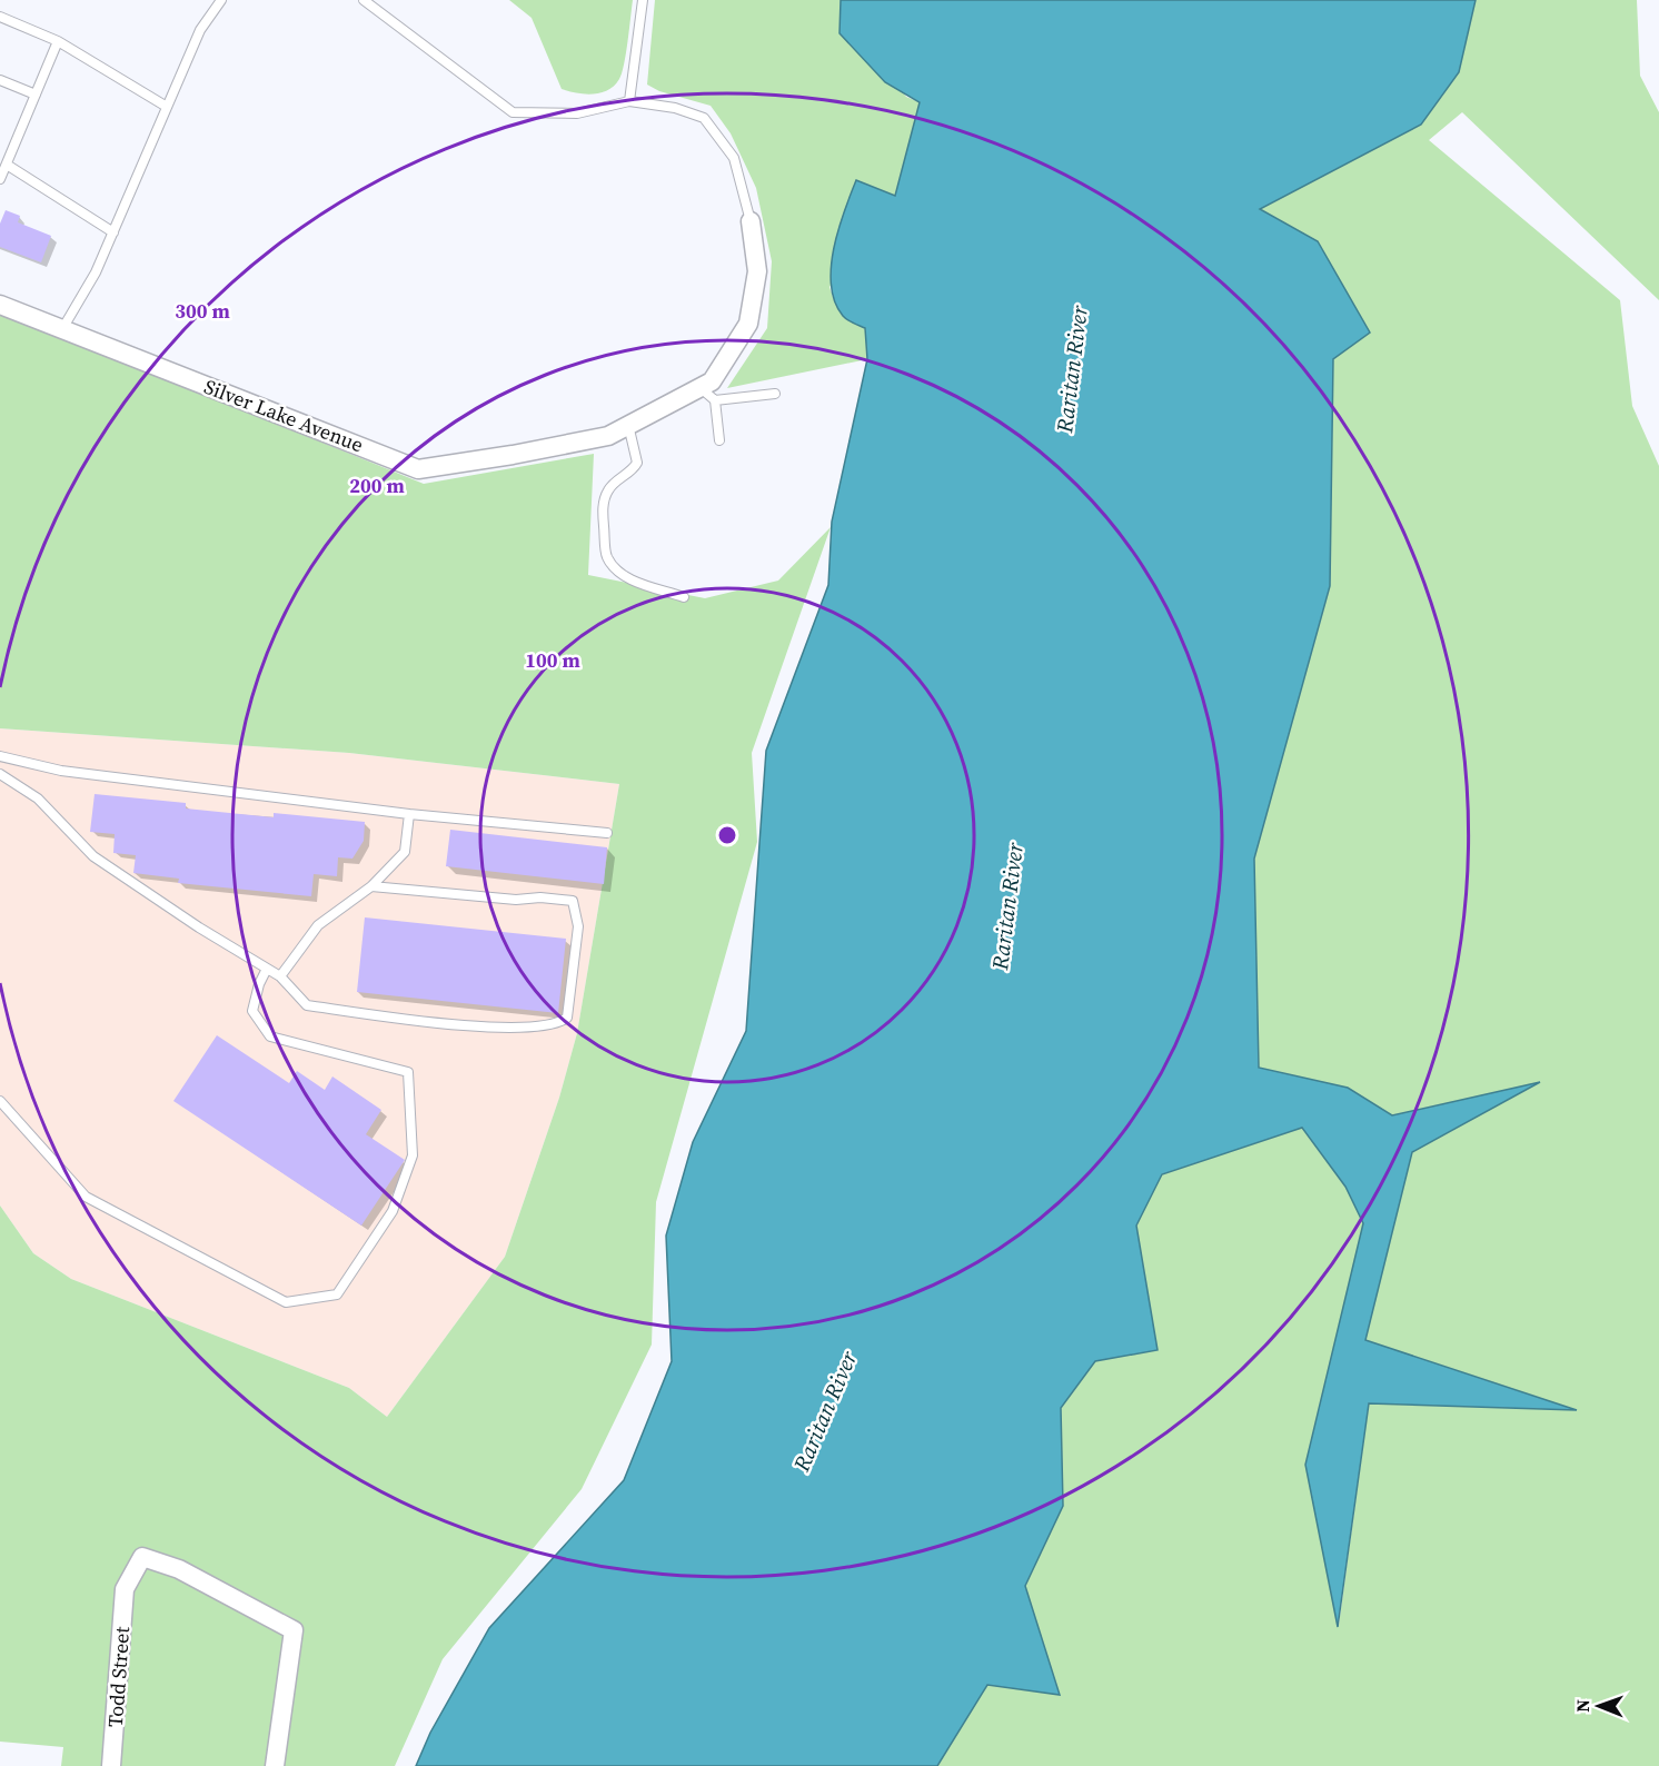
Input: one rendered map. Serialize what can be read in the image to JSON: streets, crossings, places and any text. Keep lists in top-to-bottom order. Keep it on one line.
{"streets":{"street":["Silver Lake Avenue","Todd Street"]},"water":["Raritan River"],"north":"left","rings":["300 m","200 m","100 m"]}
